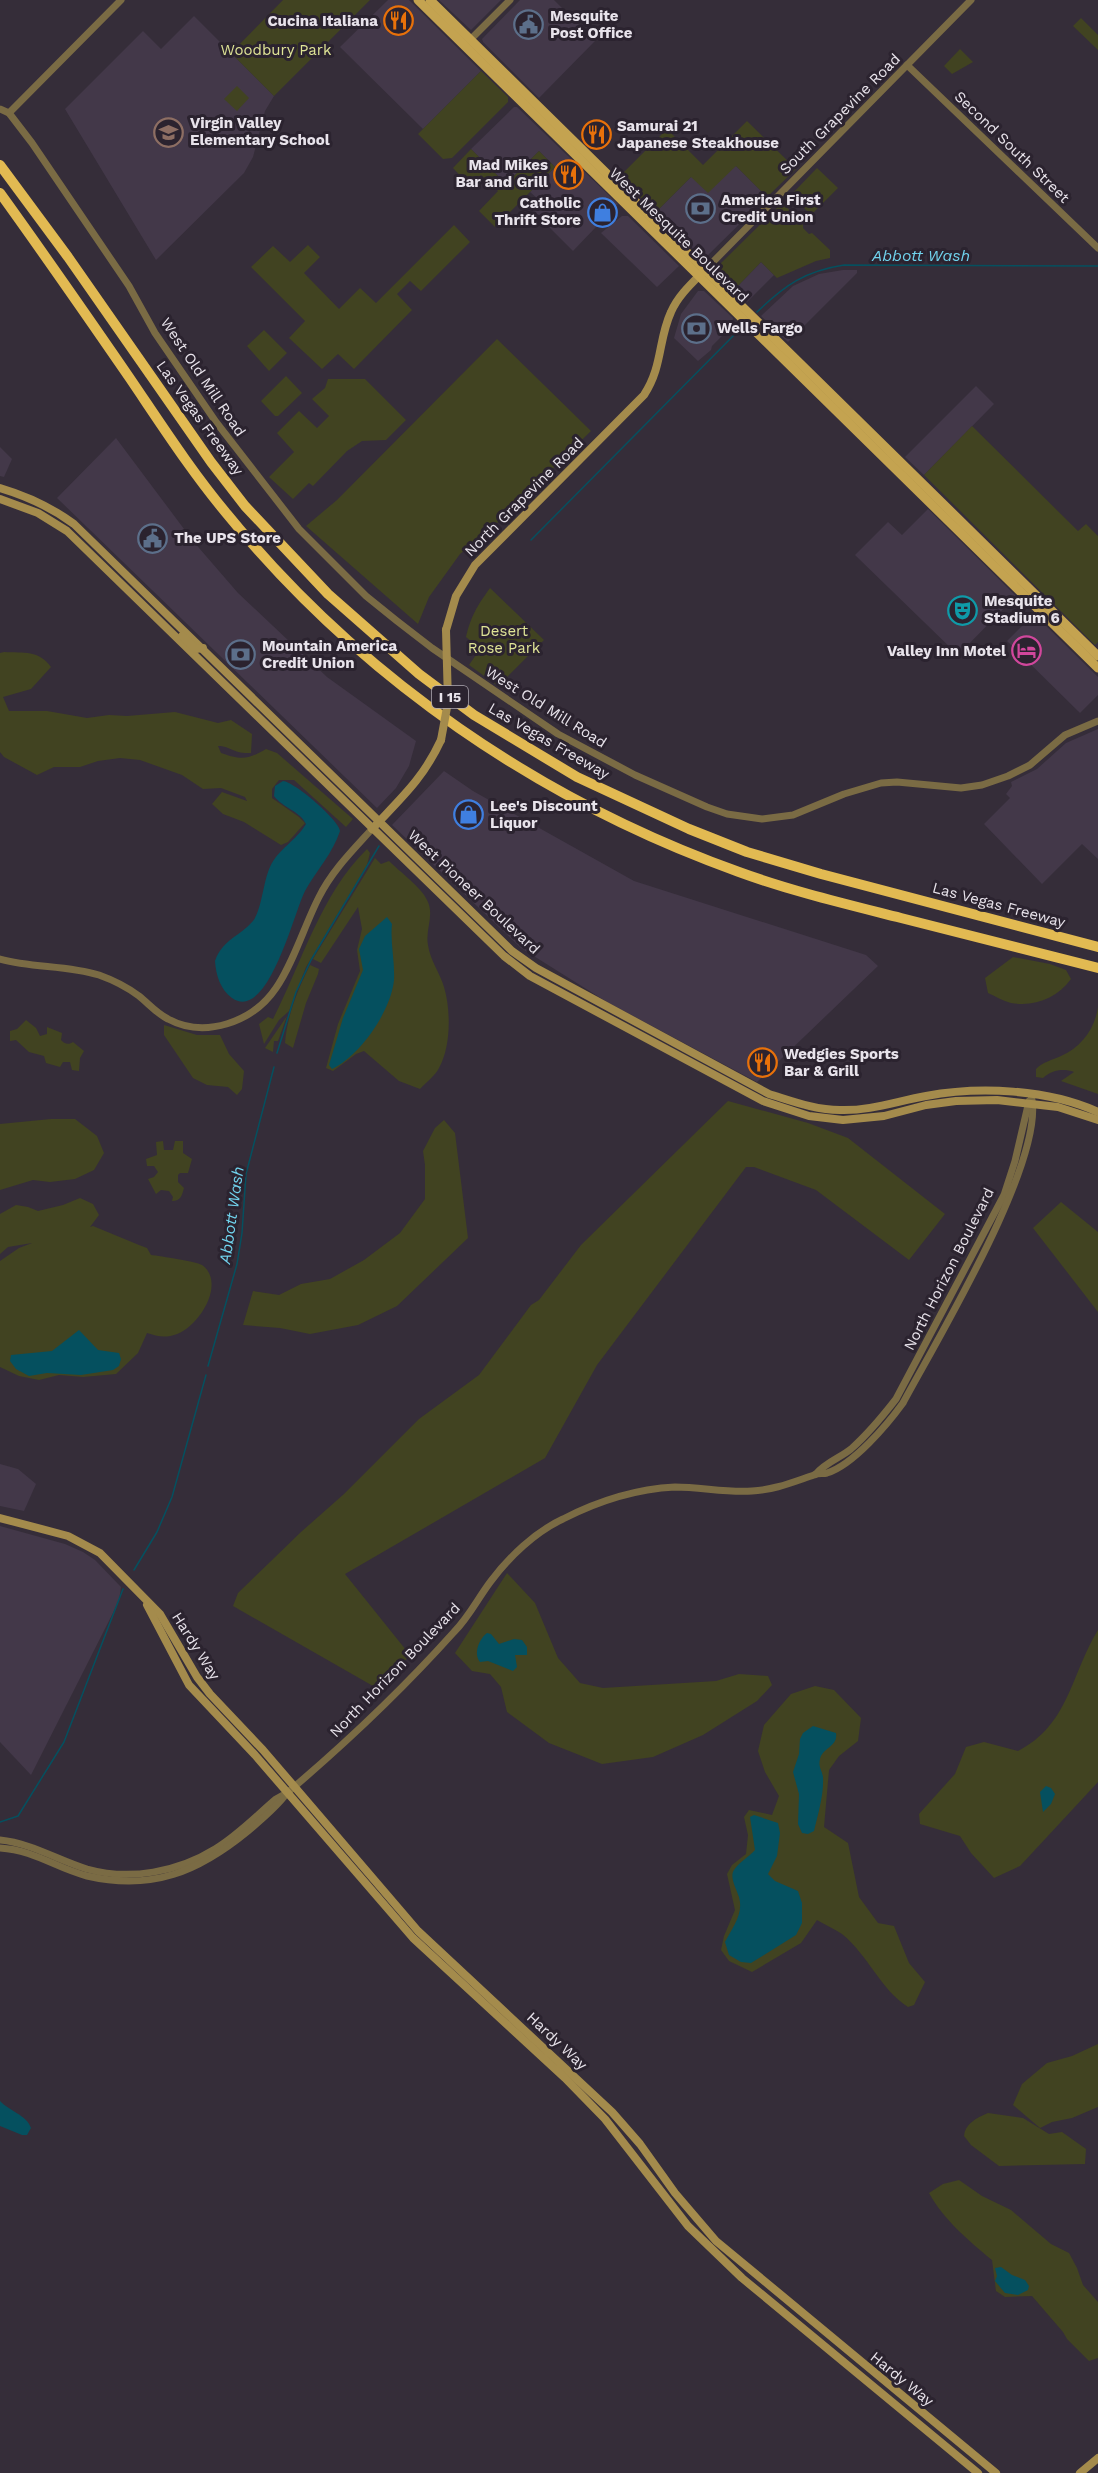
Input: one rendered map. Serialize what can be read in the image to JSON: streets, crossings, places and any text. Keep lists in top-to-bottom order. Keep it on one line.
{"streets":{"highway":["Las Vegas Freeway","I 15"],"main road":["West Mesquite Boulevard","North Grapevine Road","West Pioneer Boulevard","Hardy Way"],"street":["South Grapevine Road","Second South Street","West Old Mill Road","North Horizon Boulevard"]},"crossings":[["South Grapevine Road","Second South Street"],["South Grapevine Road","West Mesquite Boulevard"],["South Grapevine Road","North Grapevine Road"],["West Mesquite Boulevard","North Grapevine Road"],["North Grapevine Road","West Pioneer Boulevard"],["West Pioneer Boulevard","North Horizon Boulevard"],["North Horizon Boulevard","Hardy Way"]],"water":["Abbott Wash"],"parks":["Woodbury Park","Desert Rose Park"],"places":{"restaurant":["Cucina Italiana","Samurai 21 Japanese Steakhouse","Mad Mikes Bar and Grill","Wedgies Sports Bar & Grill"],"public building":["Mesquite Post Office","The UPS Store"],"school or university":["Virgin Valley Elementary School"],"bank":["America First Credit Union","Wells Fargo","Mountain America Credit Union"],"shop":["Catholic Thrift Store","Lee's Discount Liquor"],"theatre":["Mesquite Stadium 6"],"hotel":["Valley Inn Motel"]}}
